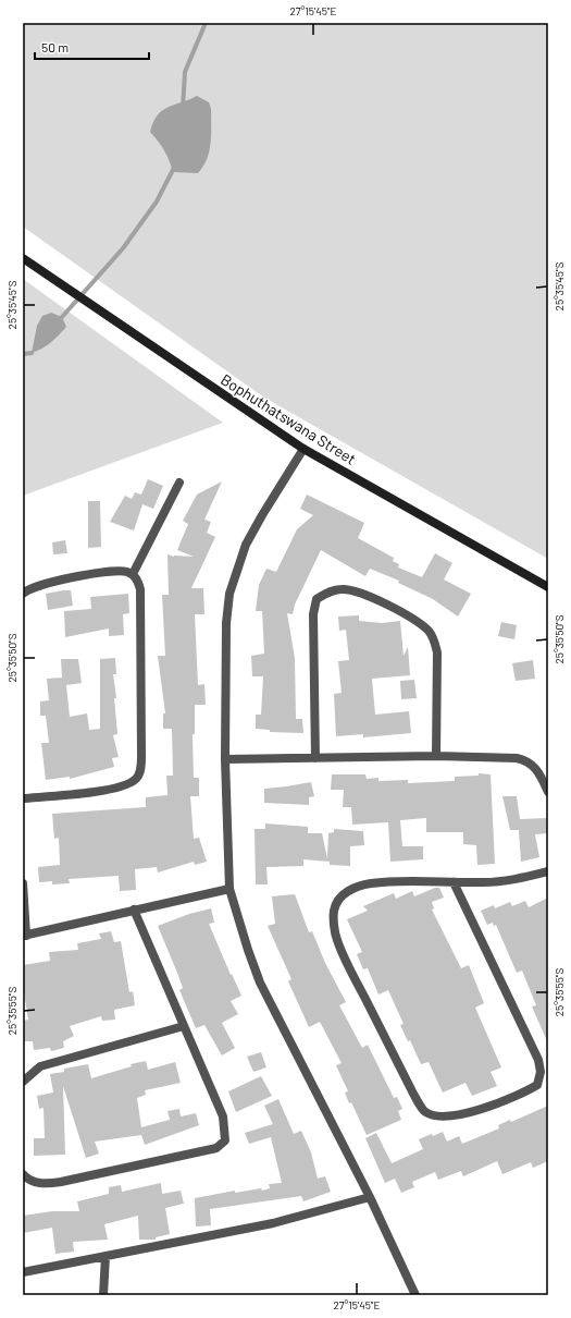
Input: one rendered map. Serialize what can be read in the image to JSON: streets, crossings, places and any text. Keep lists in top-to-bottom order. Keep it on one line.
{"streets":{"street":["Bophuthatswana Street"]},"scale_bar":"50 m","coordinates":["27°15'45\"E","25°35'45\"S","25°35'50\"S","25°35'55\"S"]}
